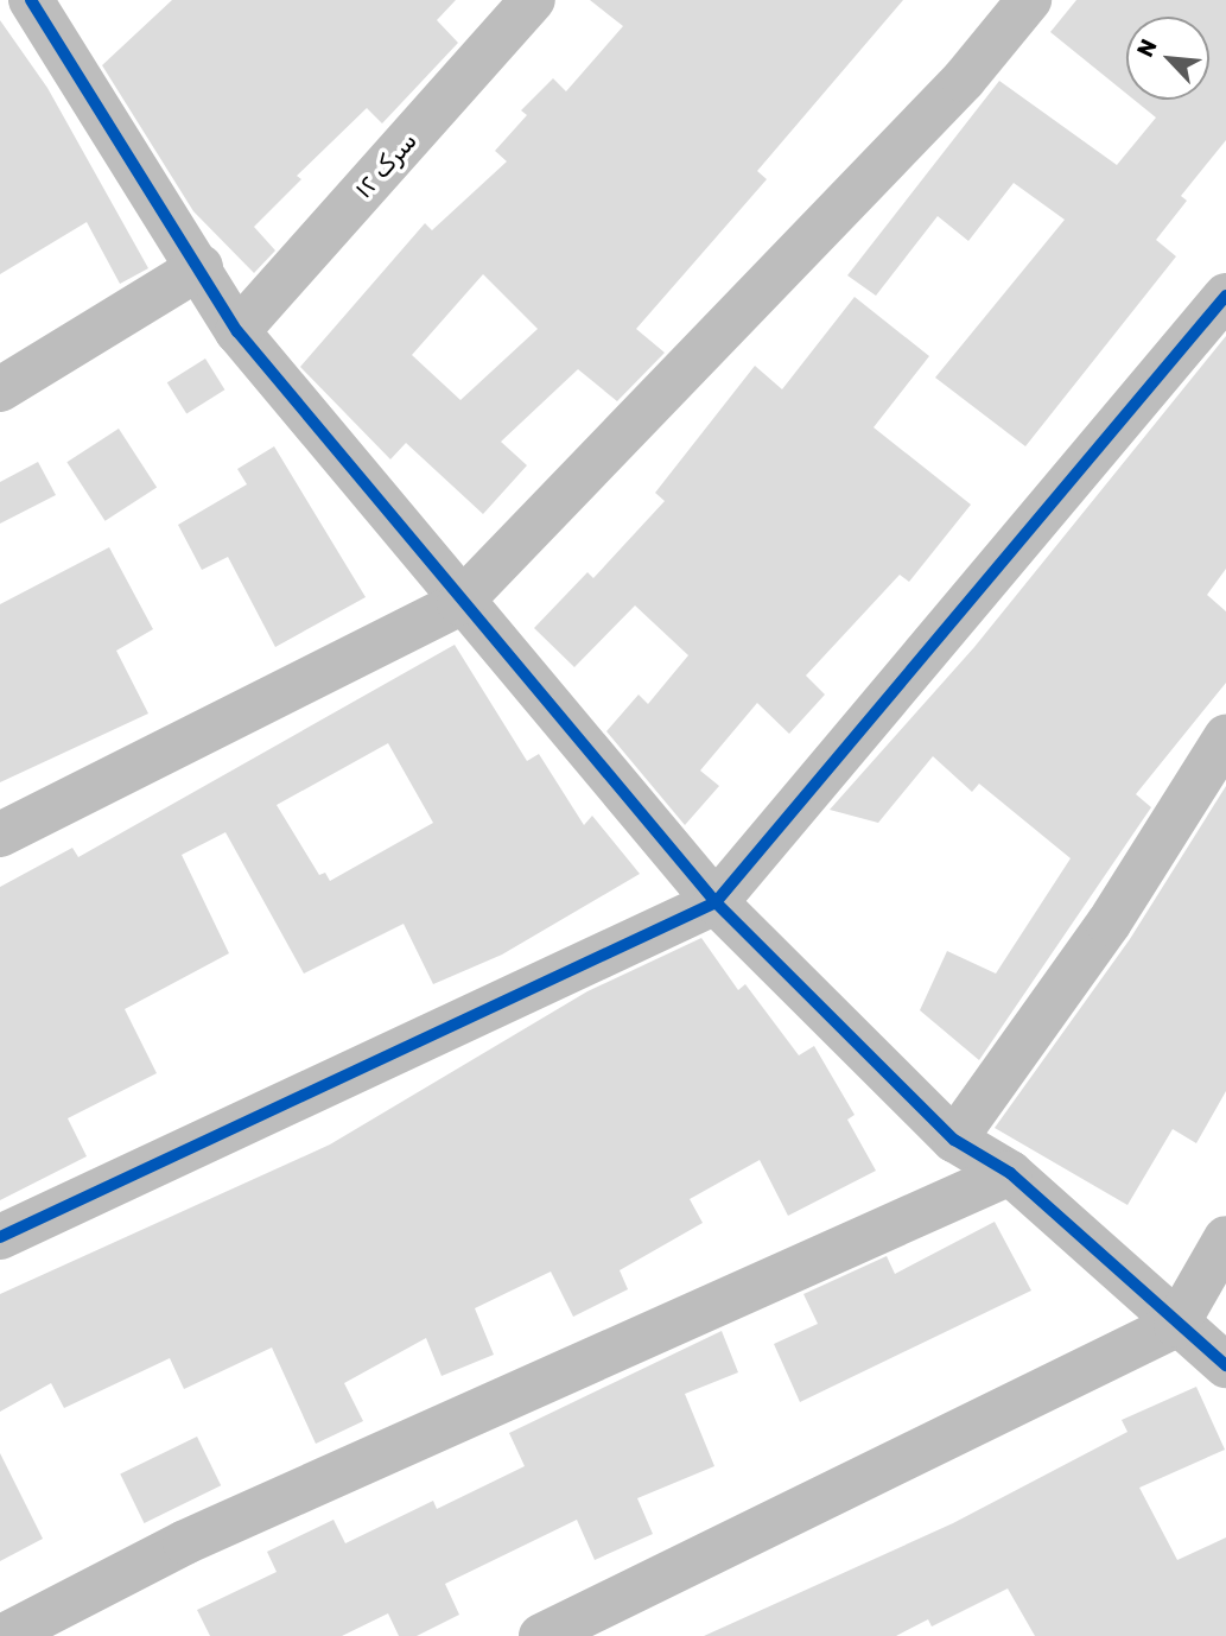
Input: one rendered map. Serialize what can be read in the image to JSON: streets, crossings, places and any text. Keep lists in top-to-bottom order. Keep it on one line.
{"streets":{"street":["سرک ۱۲"]},"north":"top left"}
